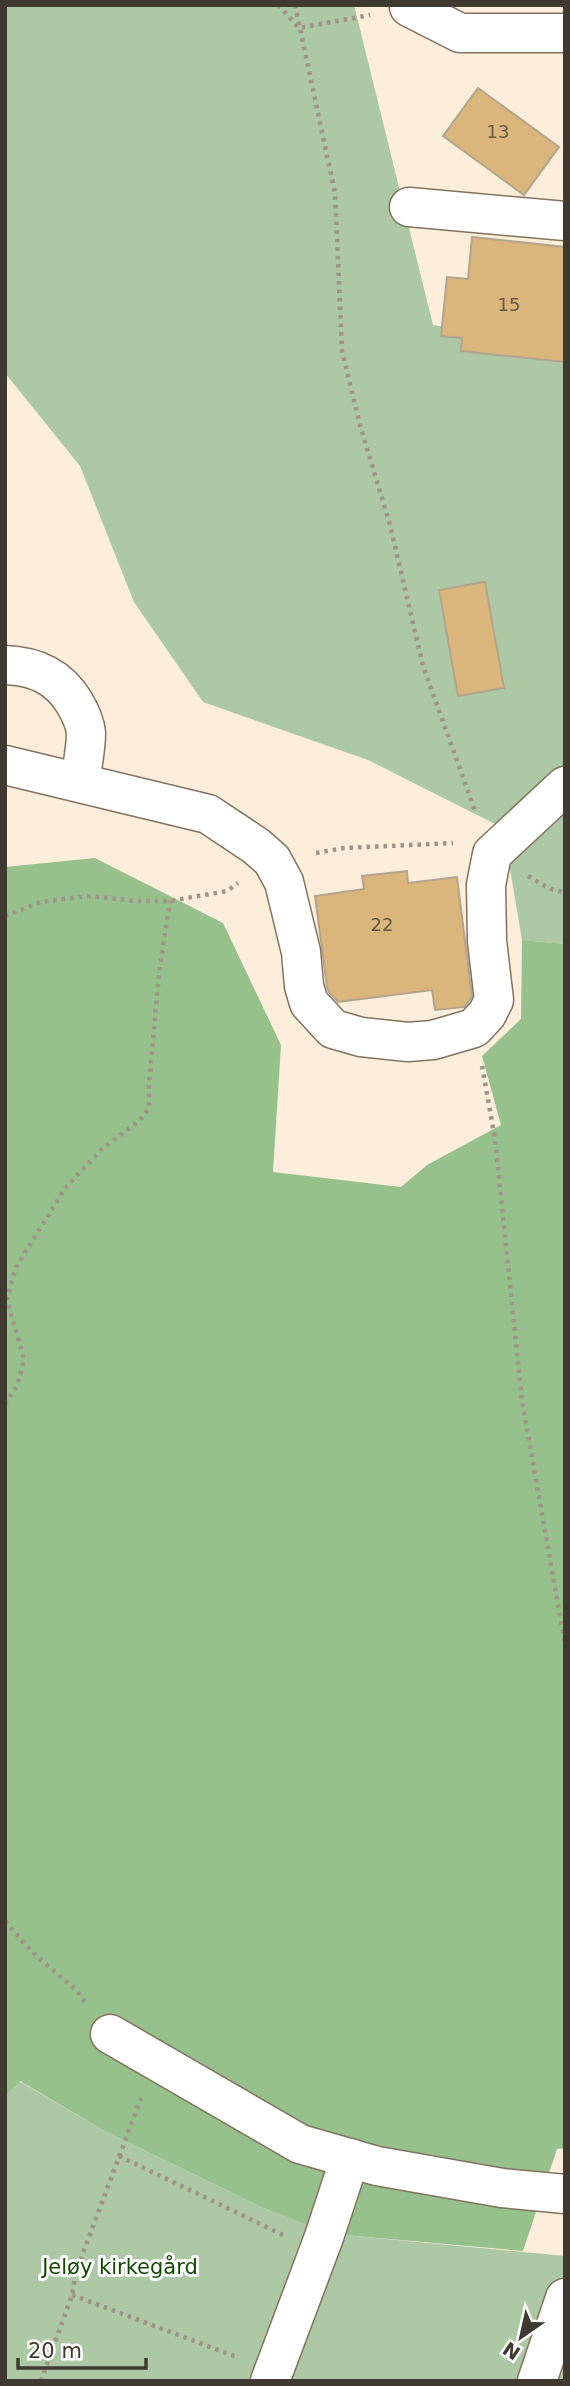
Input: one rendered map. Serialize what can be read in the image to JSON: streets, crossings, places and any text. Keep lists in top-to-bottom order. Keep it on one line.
{"parks":["Jeløy kirkegård"],"house_numbers":["13","15","22"],"scale_bar":"20 m","north":"bottom left"}
